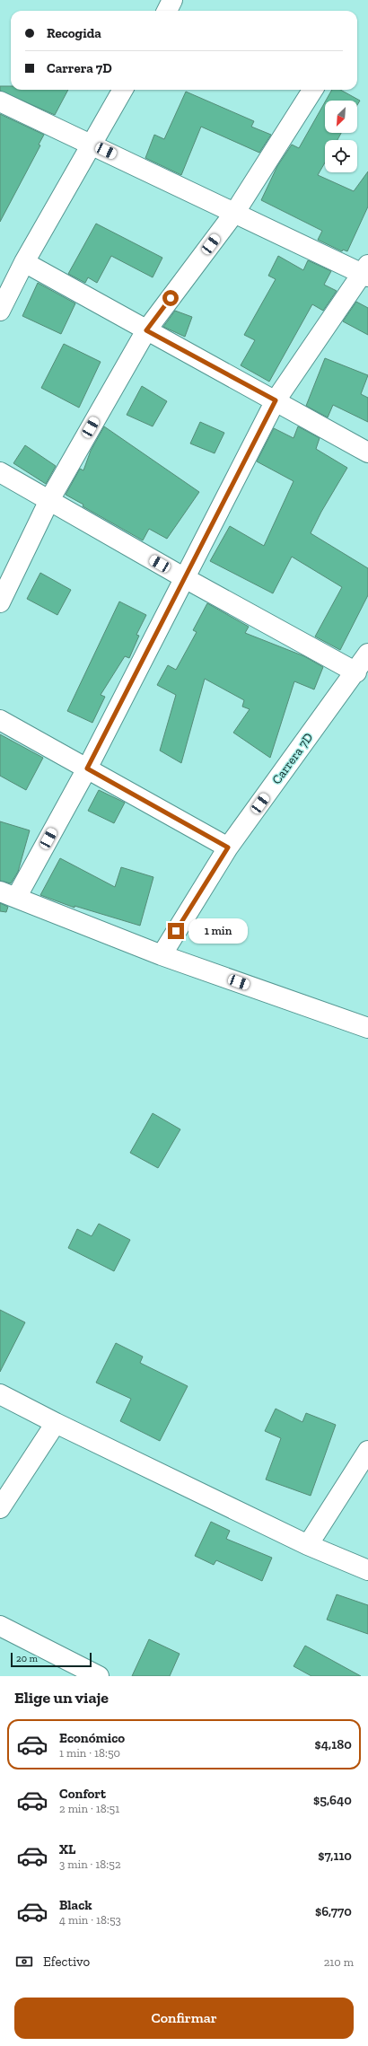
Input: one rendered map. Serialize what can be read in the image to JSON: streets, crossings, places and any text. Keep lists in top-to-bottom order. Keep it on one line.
{"streets":{"street":["Carrera 7D"]},"scale_bar":"20 m","north":"bottom left","page":{"banner":["Recogida","Carrera 7D"],"bubble":"1 min","scale":"20 m","heading":"Elige un viaje","list":[{"name":"Económico","note":"1 min · 18:50","value":"$4,180"},{"name":"Confort","note":"2 min · 18:51","value":"$5,640"},{"name":"XL","note":"3 min · 18:52","value":"$7,110"},{"name":"Black","note":"4 min · 18:53","value":"$6,770"}],"pay":["Efectivo","210 m"],"buttons":"Confirmar"}}
